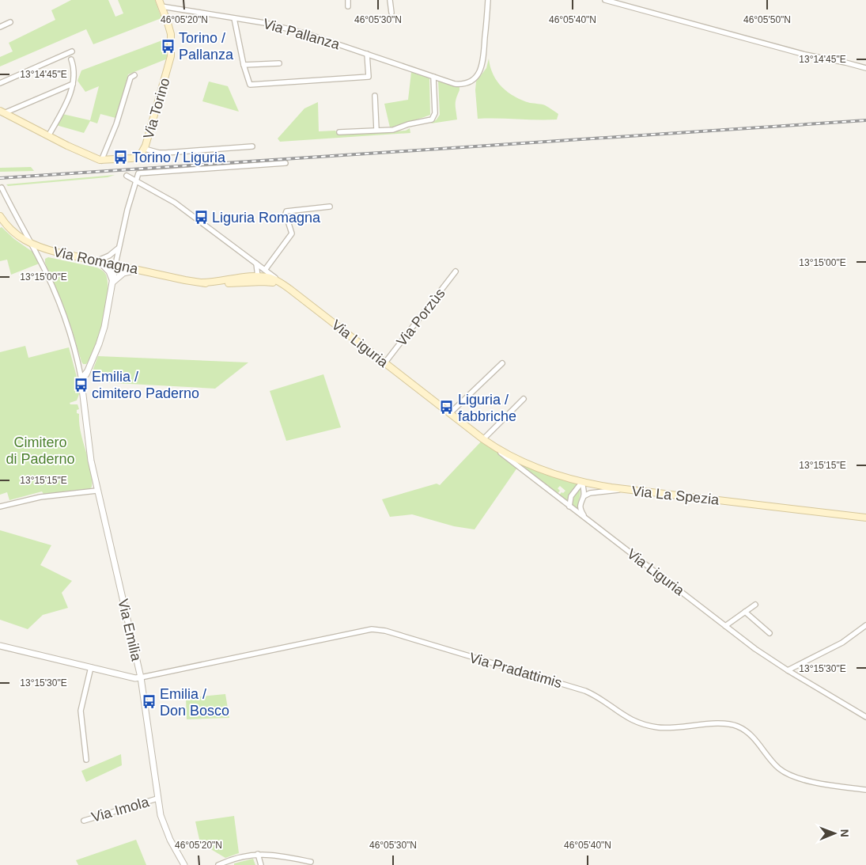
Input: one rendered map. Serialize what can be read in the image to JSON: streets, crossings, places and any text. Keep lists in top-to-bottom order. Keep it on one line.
{"streets":{"main road":["Via Torino","Via Romagna","Via Liguria","Via La Spezia"],"street":["Via Pallanza","Via Porzùs","Via Emilia","Via Pradattimis","Via Imola"]},"crossings":[["Via Pallanza","Via Torino"],["Via Romagna","Via Liguria"],["Via Romagna","Via Emilia"],["Via Porzùs","Via Liguria"],["Via Liguria","Via La Spezia"],["Via Emilia","Via Pradattimis"],["Via Emilia","Via Imola"]],"parks":["Cimitero di Paderno"],"places":{"bus stop":["Torino / Pallanza","Torino / Liguria","Liguria Romagna","Emilia / cimitero Paderno","Liguria / fabbriche","Emilia / Don Bosco"]},"north":"right","coordinates":["46°05'20\"N","46°05'30\"N","46°05'40\"N","46°05'50\"N","13°14'45\"E","13°15'00\"E","13°15'15\"E","13°15'30\"E"]}
